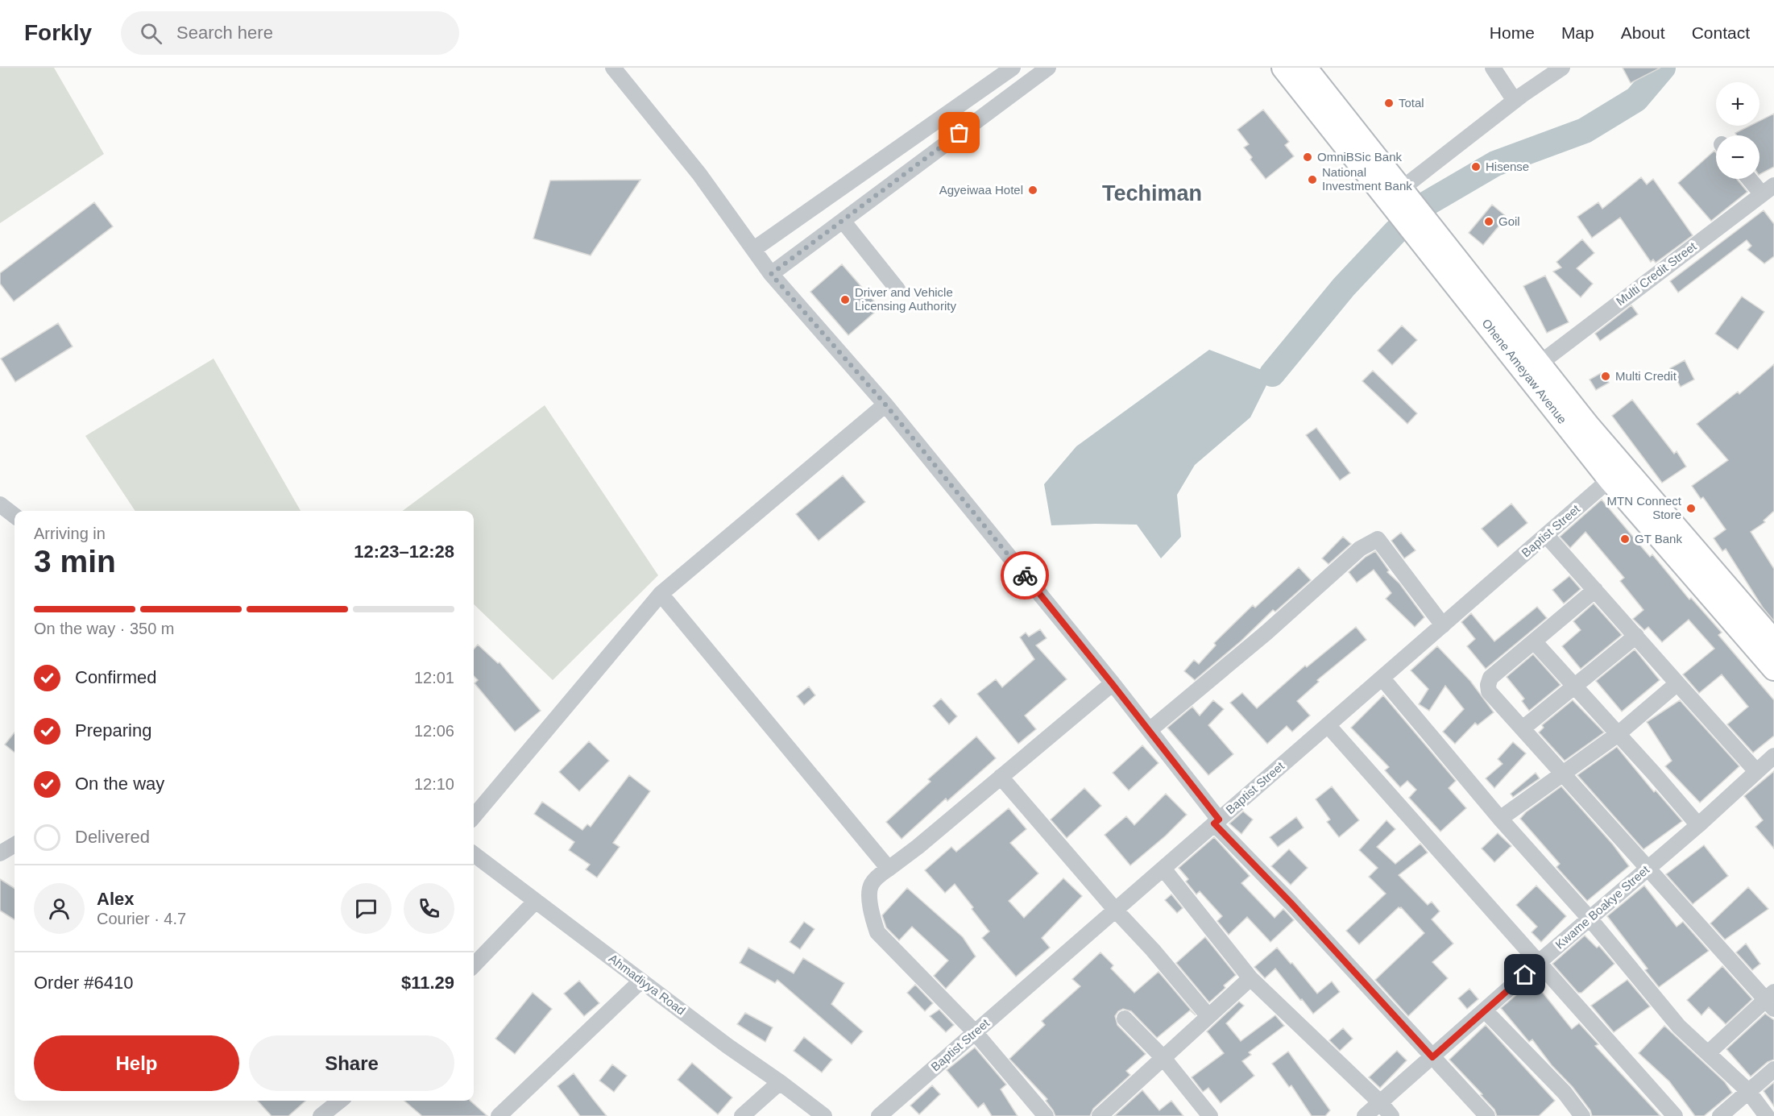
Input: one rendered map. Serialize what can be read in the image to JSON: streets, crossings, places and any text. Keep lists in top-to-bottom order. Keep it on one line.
{"streets":{"highway":["Ohene Ameyaw Avenue"],"street":["Multi Credit Street","Baptist Street","Kwame Boakye Street","Ahmadiyya Road"]},"crossings":[["Multi Credit Street","Ohene Ameyaw Avenue"],["Ohene Ameyaw Avenue","Baptist Street"]],"districts":["Techiman"],"places":["Total","OmniBSic Bank","Hisense","National Investment Bank","Agyeiwaa Hotel","Goil","Driver and Vehicle Licensing Authority","Multi Credit","MTN Connect Store","GT Bank"],"page":{"header":"Forkly","search":"Search here","nav":["Home","Map","About","Contact"],"map_buttons":["+","−"],"heading":["3 min","Arriving in","12:23–12:28"],"panel":["Alex","Courier · 4.7","Order #6410","$11.29"],"bar":"On the way · 350 m","list":[["Confirmed","12:01"],["Preparing","12:06"],["On the way","12:10"],"Delivered"],"buttons":["Help","Share"]}}
